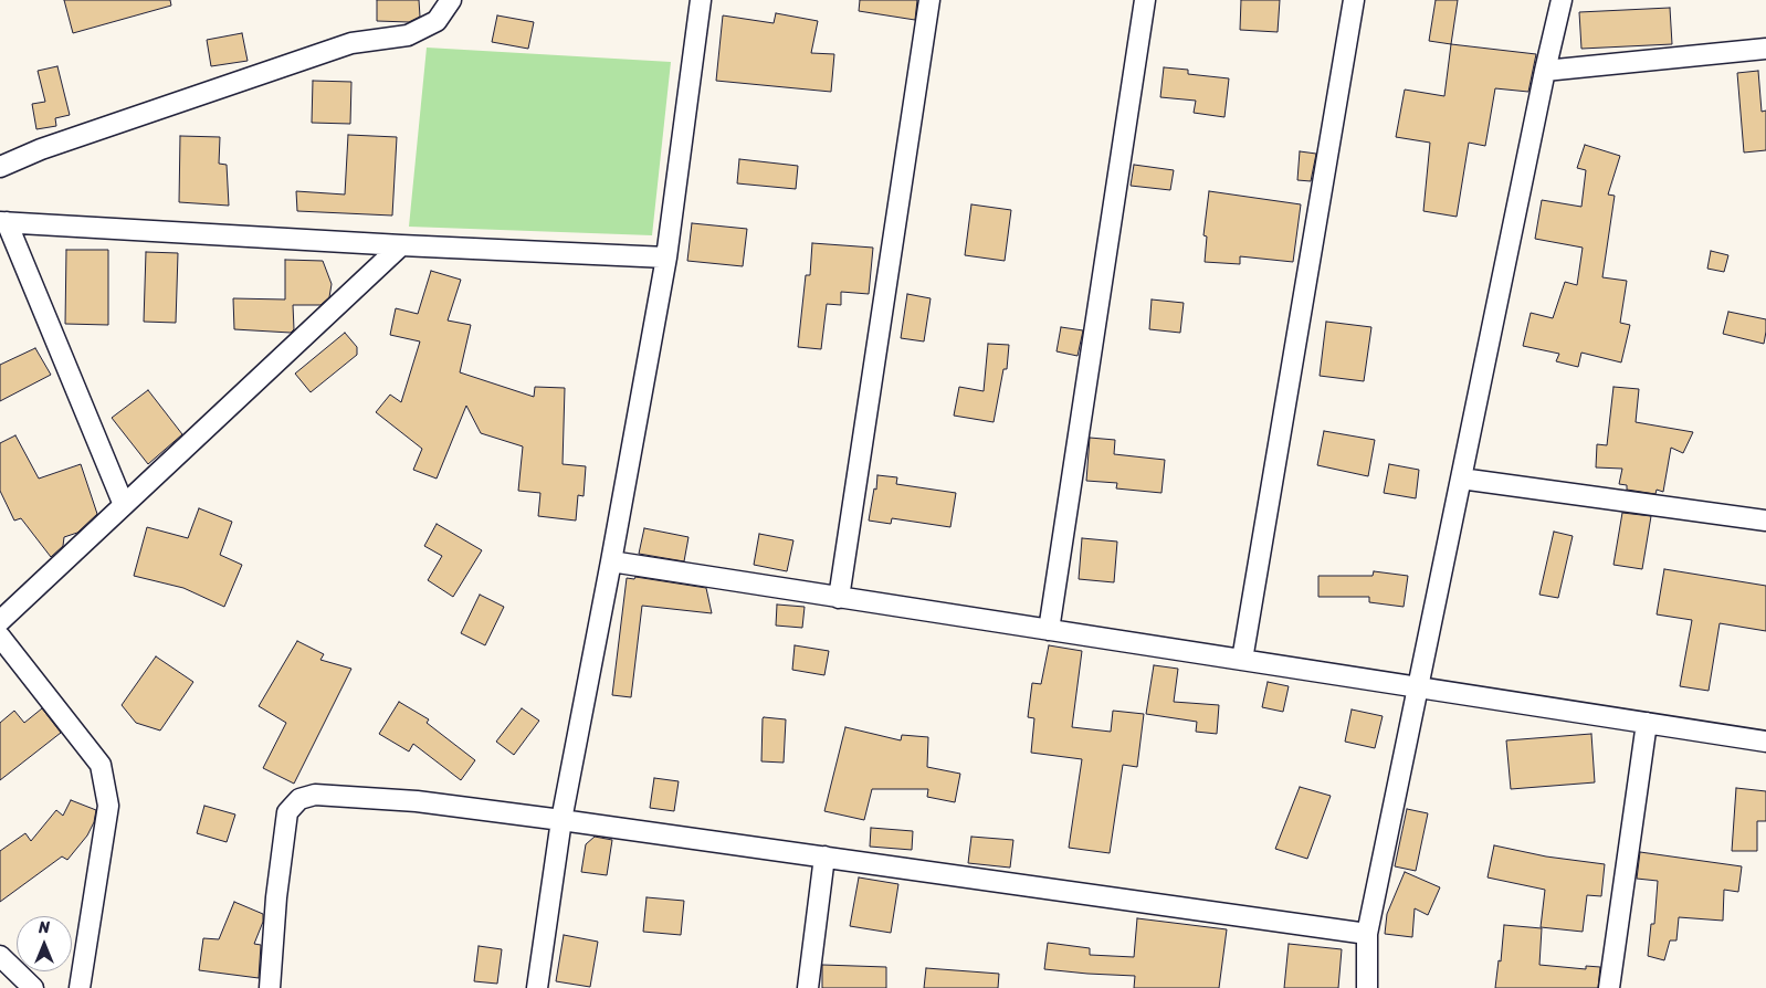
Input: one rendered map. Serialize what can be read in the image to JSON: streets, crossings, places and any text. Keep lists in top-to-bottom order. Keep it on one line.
{"north":"top"}
